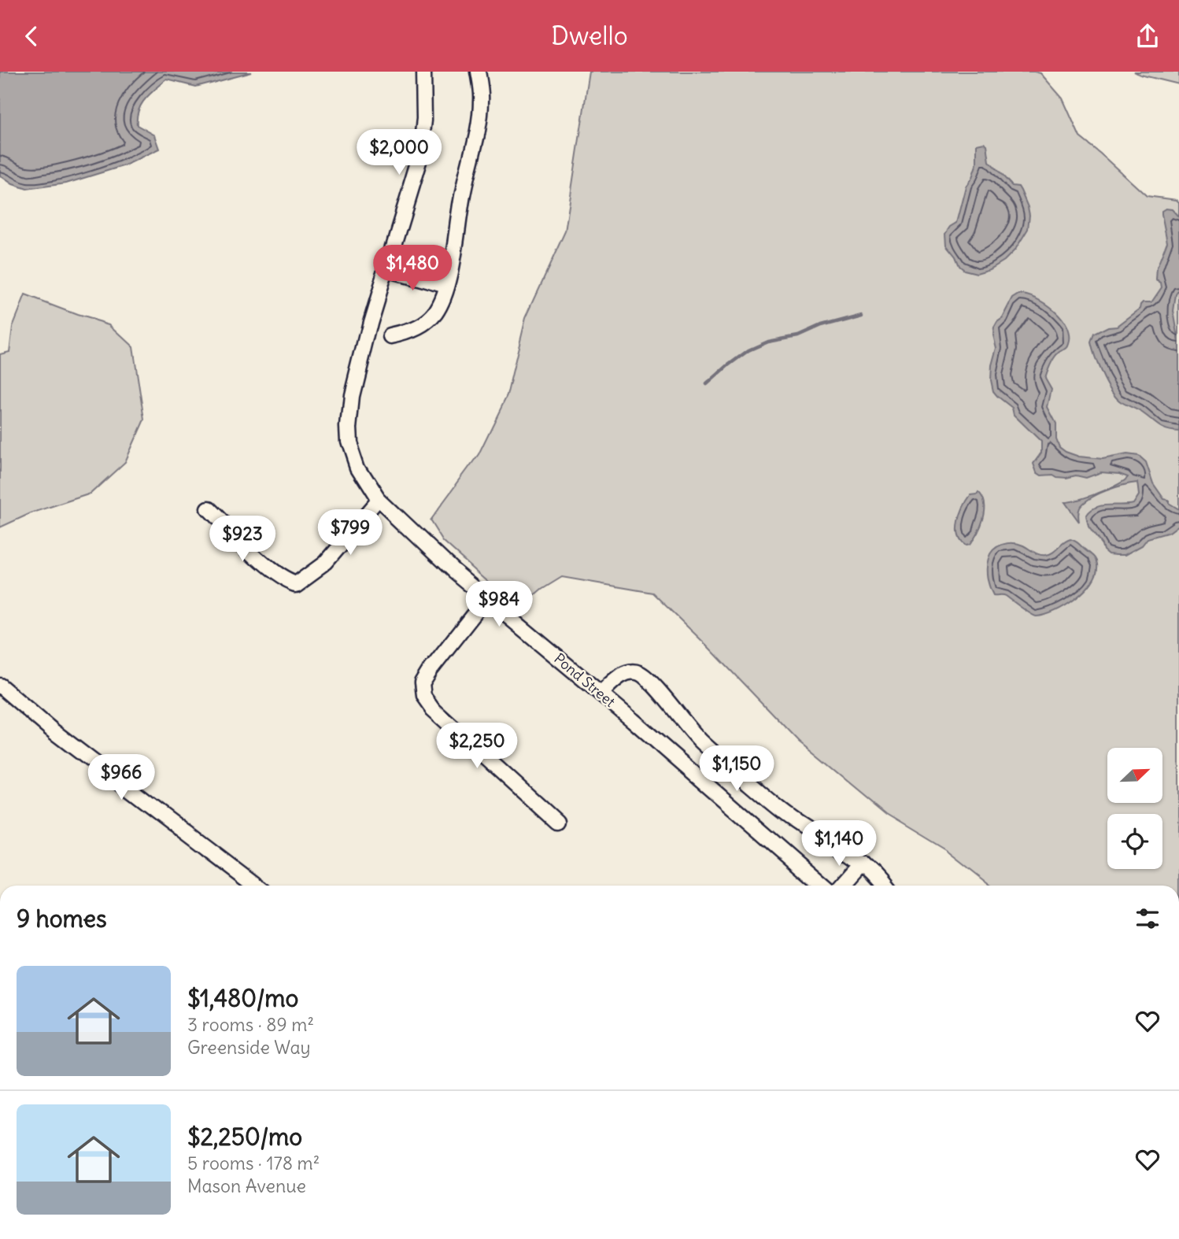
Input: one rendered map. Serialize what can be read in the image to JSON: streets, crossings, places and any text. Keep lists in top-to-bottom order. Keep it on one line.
{"streets":{"street":["Pond Street"]},"north":"top right","page":{"header":"Dwello","price":["$2,000","$1,480","$799","$923","$984","$2,250","$1,150","$966","$1,140"],"heading":"9 homes","list":[{"name":"$1,480/mo","note":"3 rooms · 89 m² · Greenside Way"},{"name":"$2,250/mo","note":"5 rooms · 178 m² · Mason Avenue"}]}}
